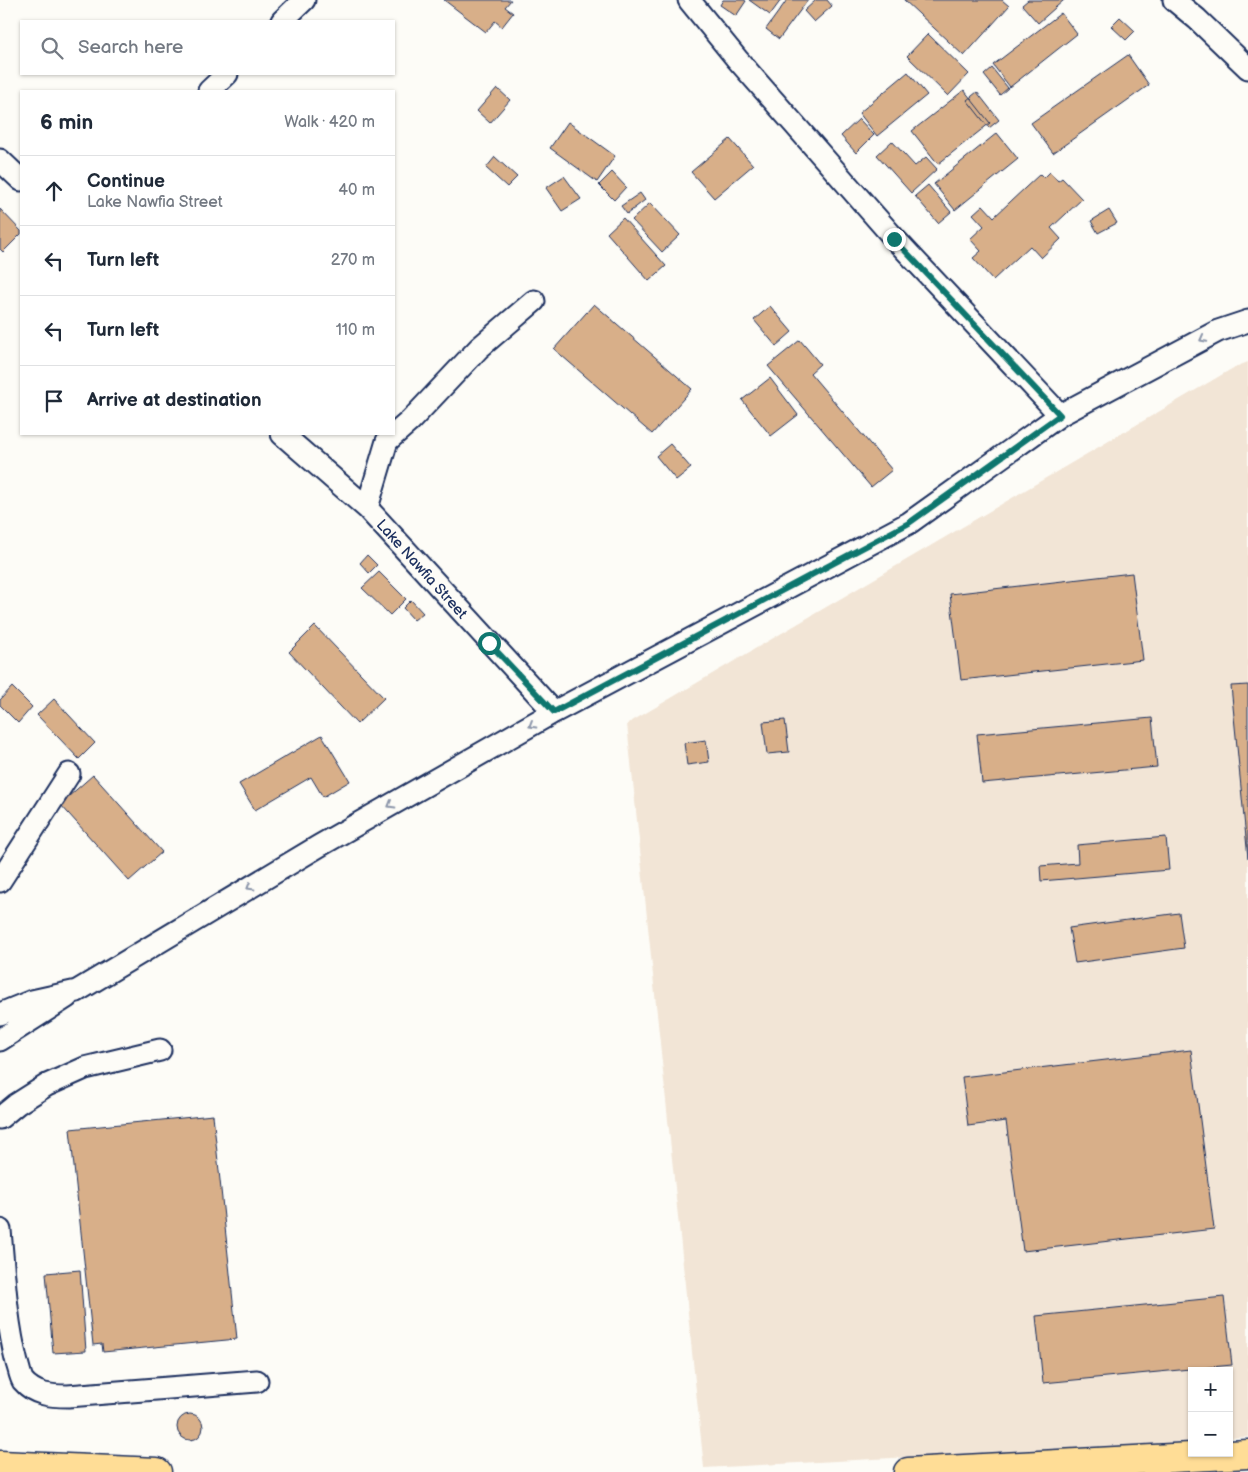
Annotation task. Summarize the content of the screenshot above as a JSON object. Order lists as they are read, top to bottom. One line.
{"streets":{"street":["Lake Nawfia Street"]},"page":{"search":"Search here","heading":["6 min","Walk · 420 m"],"list":[["Continue","Lake Nawfia Street","40 m"],["Turn left","270 m"],["Turn left","110 m"],"Arrive at destination"],"map_buttons":["+","−"]}}
